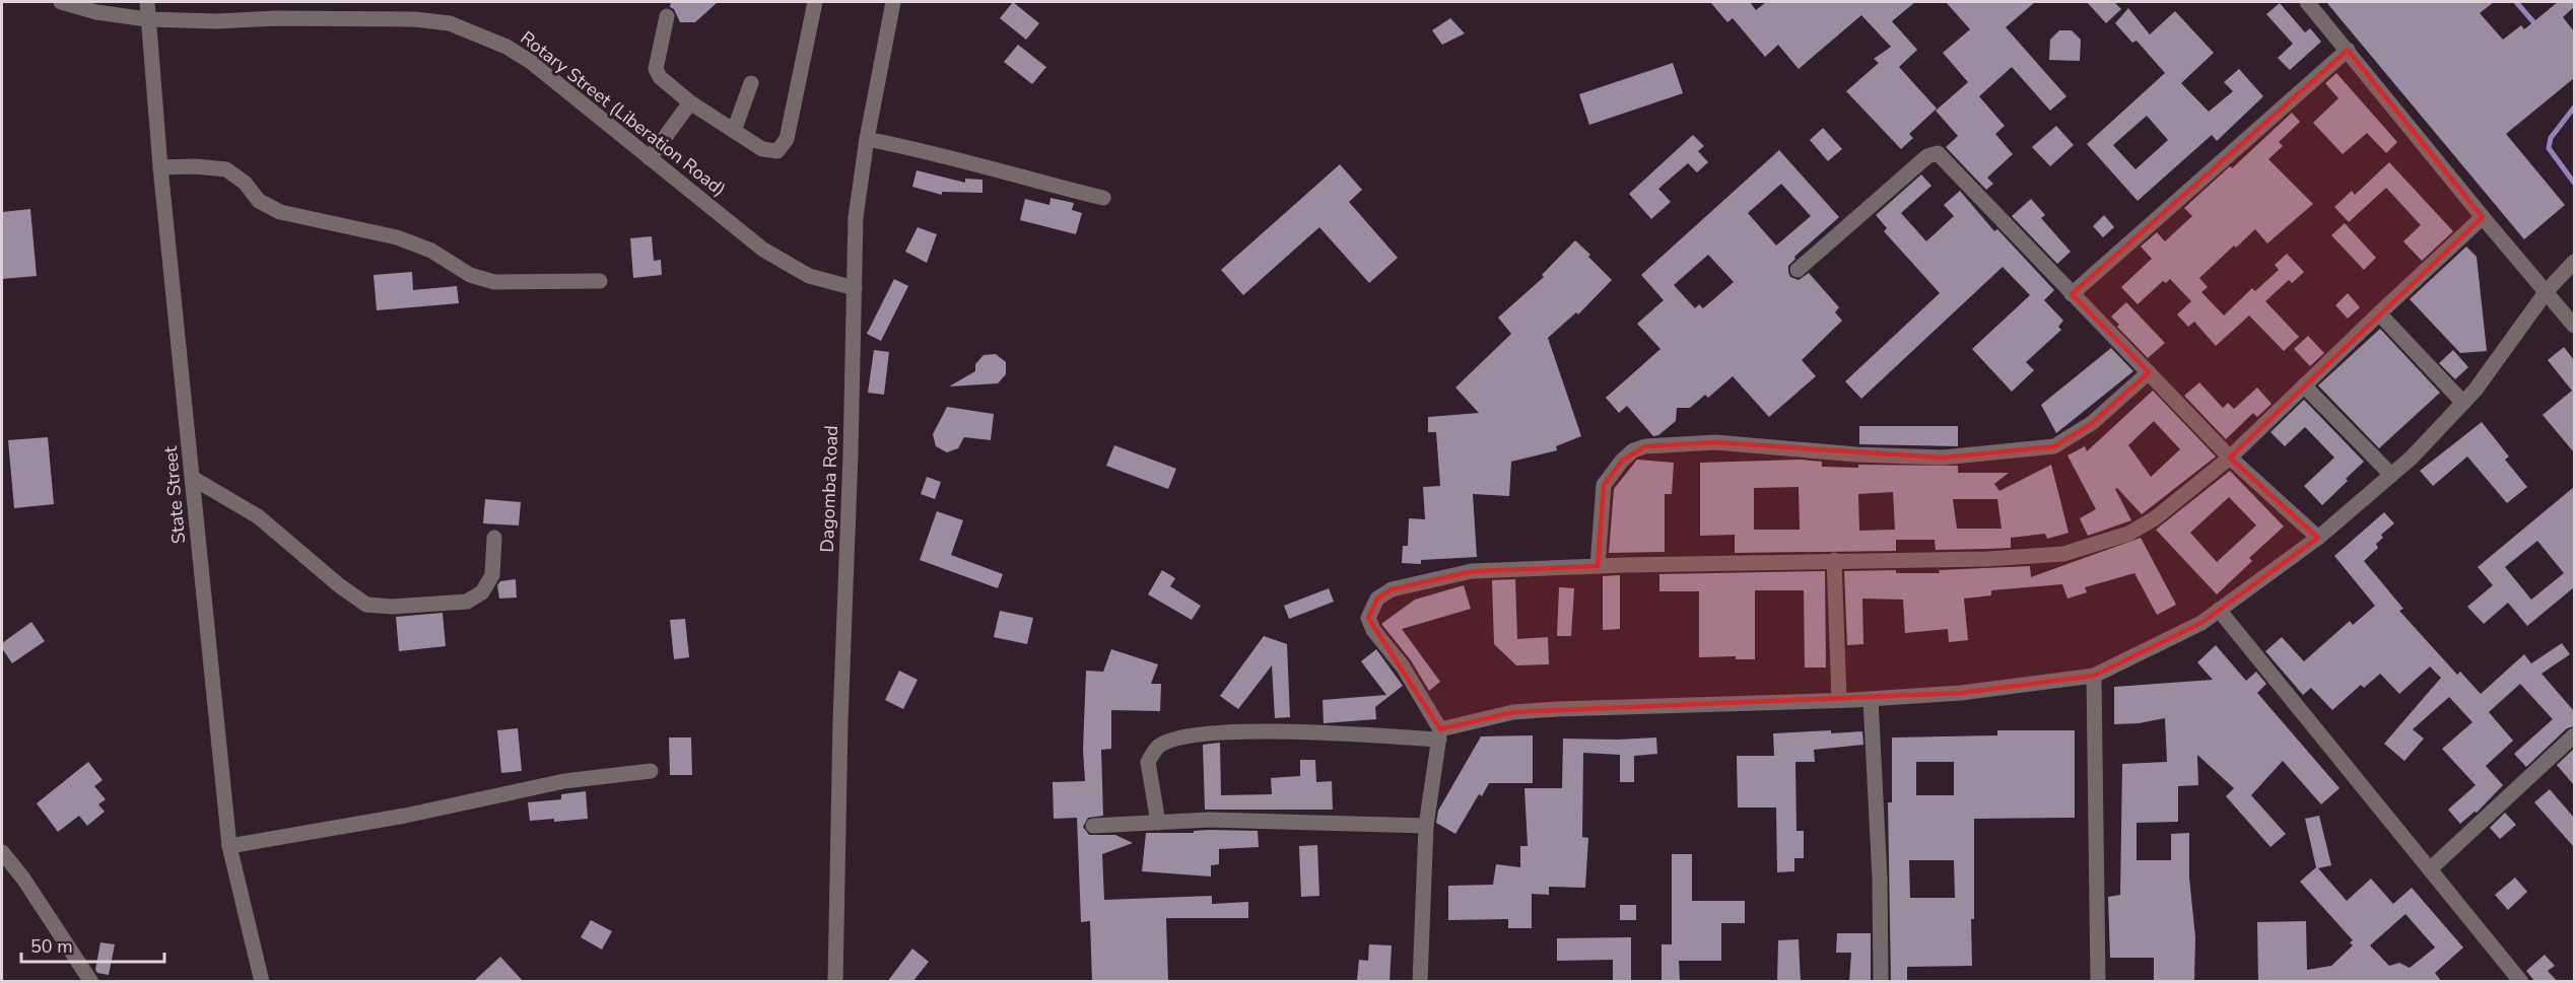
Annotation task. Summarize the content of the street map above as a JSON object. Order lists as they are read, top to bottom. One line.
{"streets":{"street":["Rotary Street (Liberation Road)","Dagomba Road","State Street"]},"crossings":[["Rotary Street (Liberation Road)","Dagomba Road"],["Rotary Street (Liberation Road)","State Street"]],"scale_bar":"50 m"}
